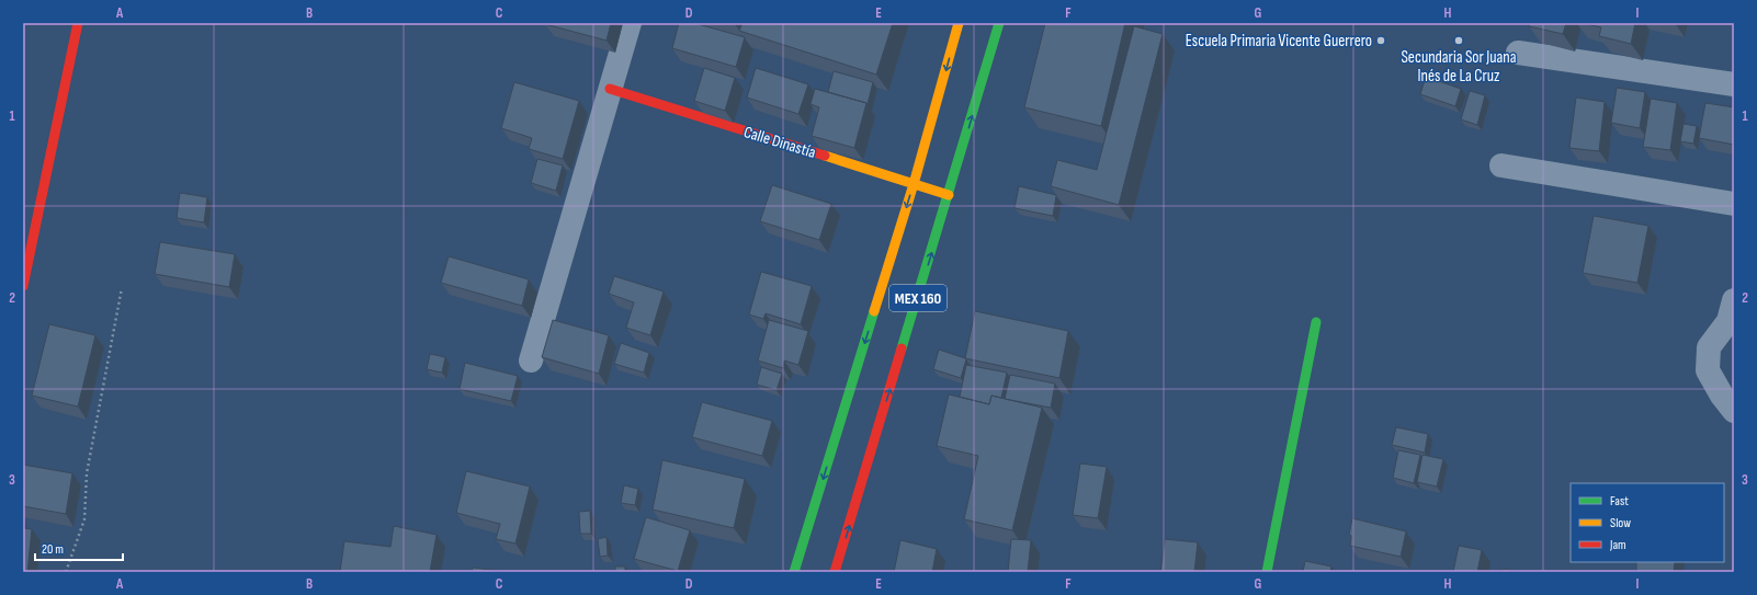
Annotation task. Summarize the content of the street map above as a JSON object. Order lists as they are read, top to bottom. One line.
{"streets":{"main road":["Calle Dinastía","MEX 160"]},"crossings":[["Calle Dinastía","MEX 160"]],"places":["Escuela Primaria Vicente Guerrero","Secundaria Sor Juana Inés de La Cruz"],"legend":["Fast","Slow","Jam"],"scale_bar":"20 m","grid":{"columns":["A","B","C","D","E","F","G","H","I"],"rows":["1","2","3"]}}
